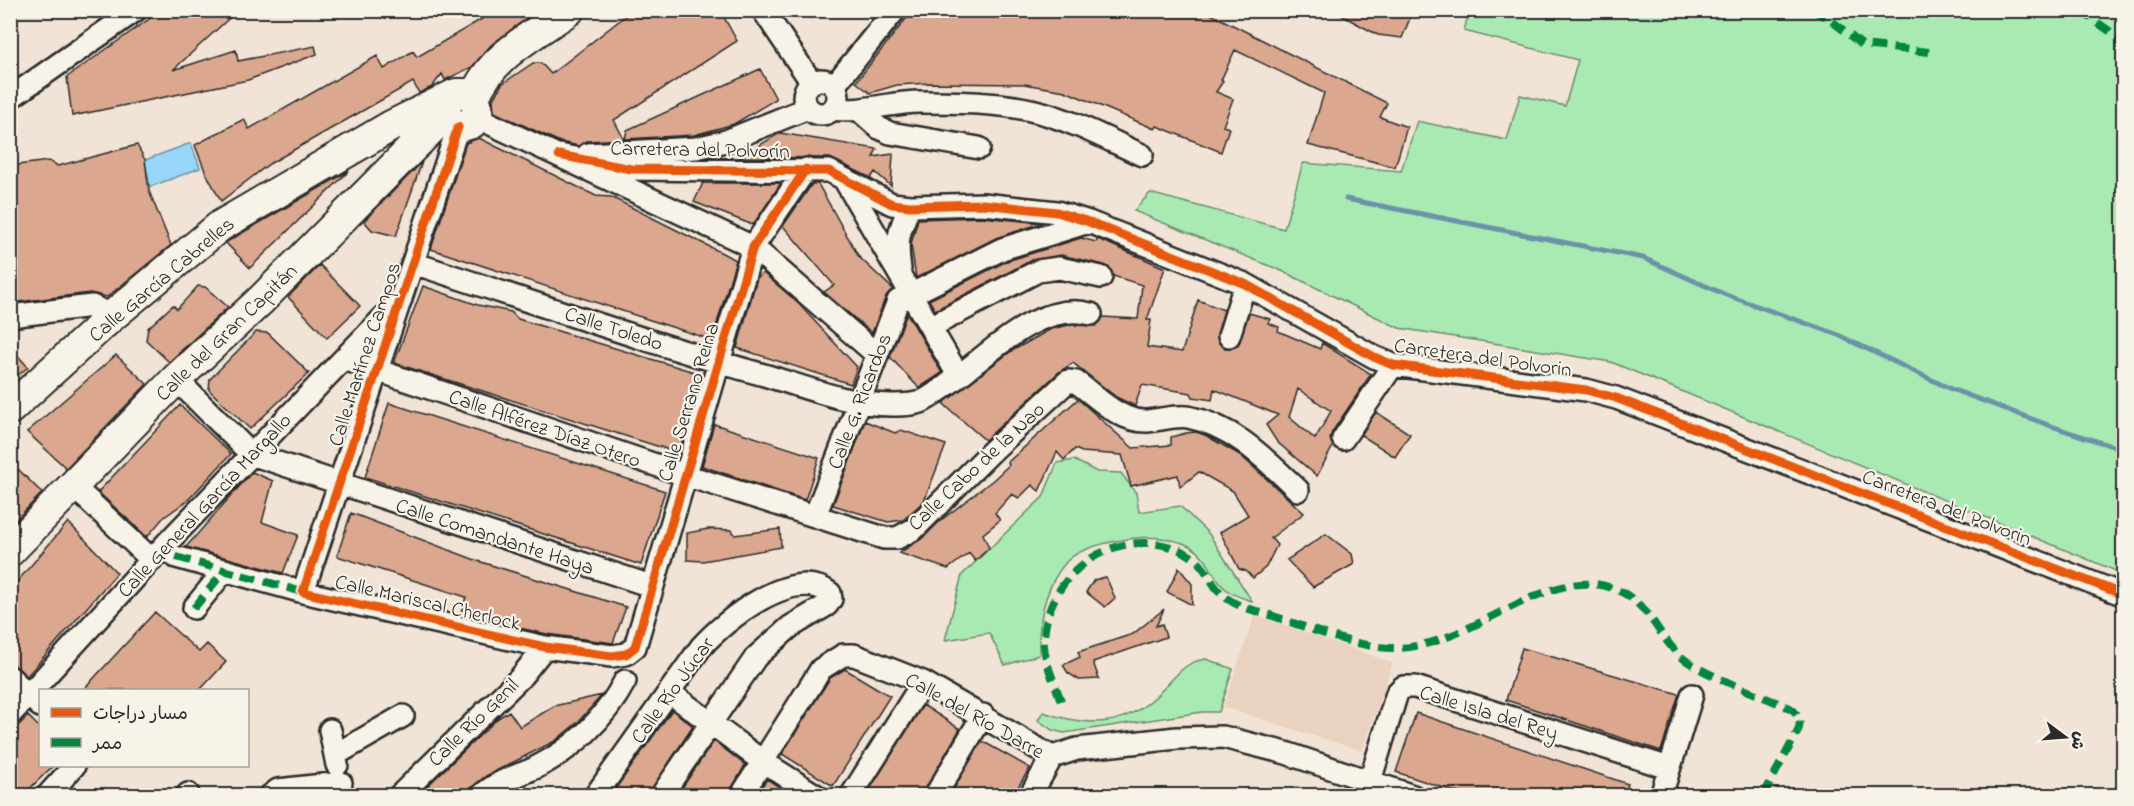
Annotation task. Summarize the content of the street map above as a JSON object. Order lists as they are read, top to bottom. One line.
{"streets":{"main road":["Calle García Cabrelles","Calle del Gran Capitán"],"street":["Carretera del Polvorín","Calle Toledo","Calle Martínez Campos","Carretera del Polvorin","Calle G. Ricardos","Calle Serrano Reina","Calle Alférez Díaz Otero","Calle Cabo de la Nao","Calle General García Margallo","Calle Comandante Haya","Calle Mariscal Cherlock","Calle Río Júcar","Calle Isla del Rey","Calle del Río Darre","Calle Río Genil"]},"crossings":[["Carretera del Polvorín","Carretera del Polvorin"],["Carretera del Polvorín","Calle Serrano Reina"],["Calle García Cabrelles","Calle del Gran Capitán"],["Calle García Cabrelles","Calle Martínez Campos"],["Calle Toledo","Calle Martínez Campos"],["Calle Toledo","Calle G. Ricardos"],["Calle Toledo","Calle Serrano Reina"],["Calle del Gran Capitán","Calle Martínez Campos"],["Calle Martínez Campos","Calle Alférez Díaz Otero"],["Calle Martínez Campos","Calle General García Margallo"],["Calle Martínez Campos","Calle Comandante Haya"],["Calle Martínez Campos","Calle Mariscal Cherlock"],["Carretera del Polvorin","Calle G. Ricardos"],["Carretera del Polvorin","Calle Serrano Reina"],["Calle G. Ricardos","Calle Alférez Díaz Otero"],["Calle G. Ricardos","Calle Cabo de la Nao"],["Calle Serrano Reina","Calle Alférez Díaz Otero"],["Calle Serrano Reina","Calle Comandante Haya"],["Calle Serrano Reina","Calle Mariscal Cherlock"],["Calle Alférez Díaz Otero","Calle Cabo de la Nao"],["Calle Alférez Díaz Otero","Calle General García Margallo"],["Calle General García Margallo","Calle Comandante Haya"],["Calle Mariscal Cherlock","Calle Río Genil"],["Calle Isla del Rey","Calle del Río Darre"]],"legend":["مسار دراجات","ممر"],"north":"right"}
